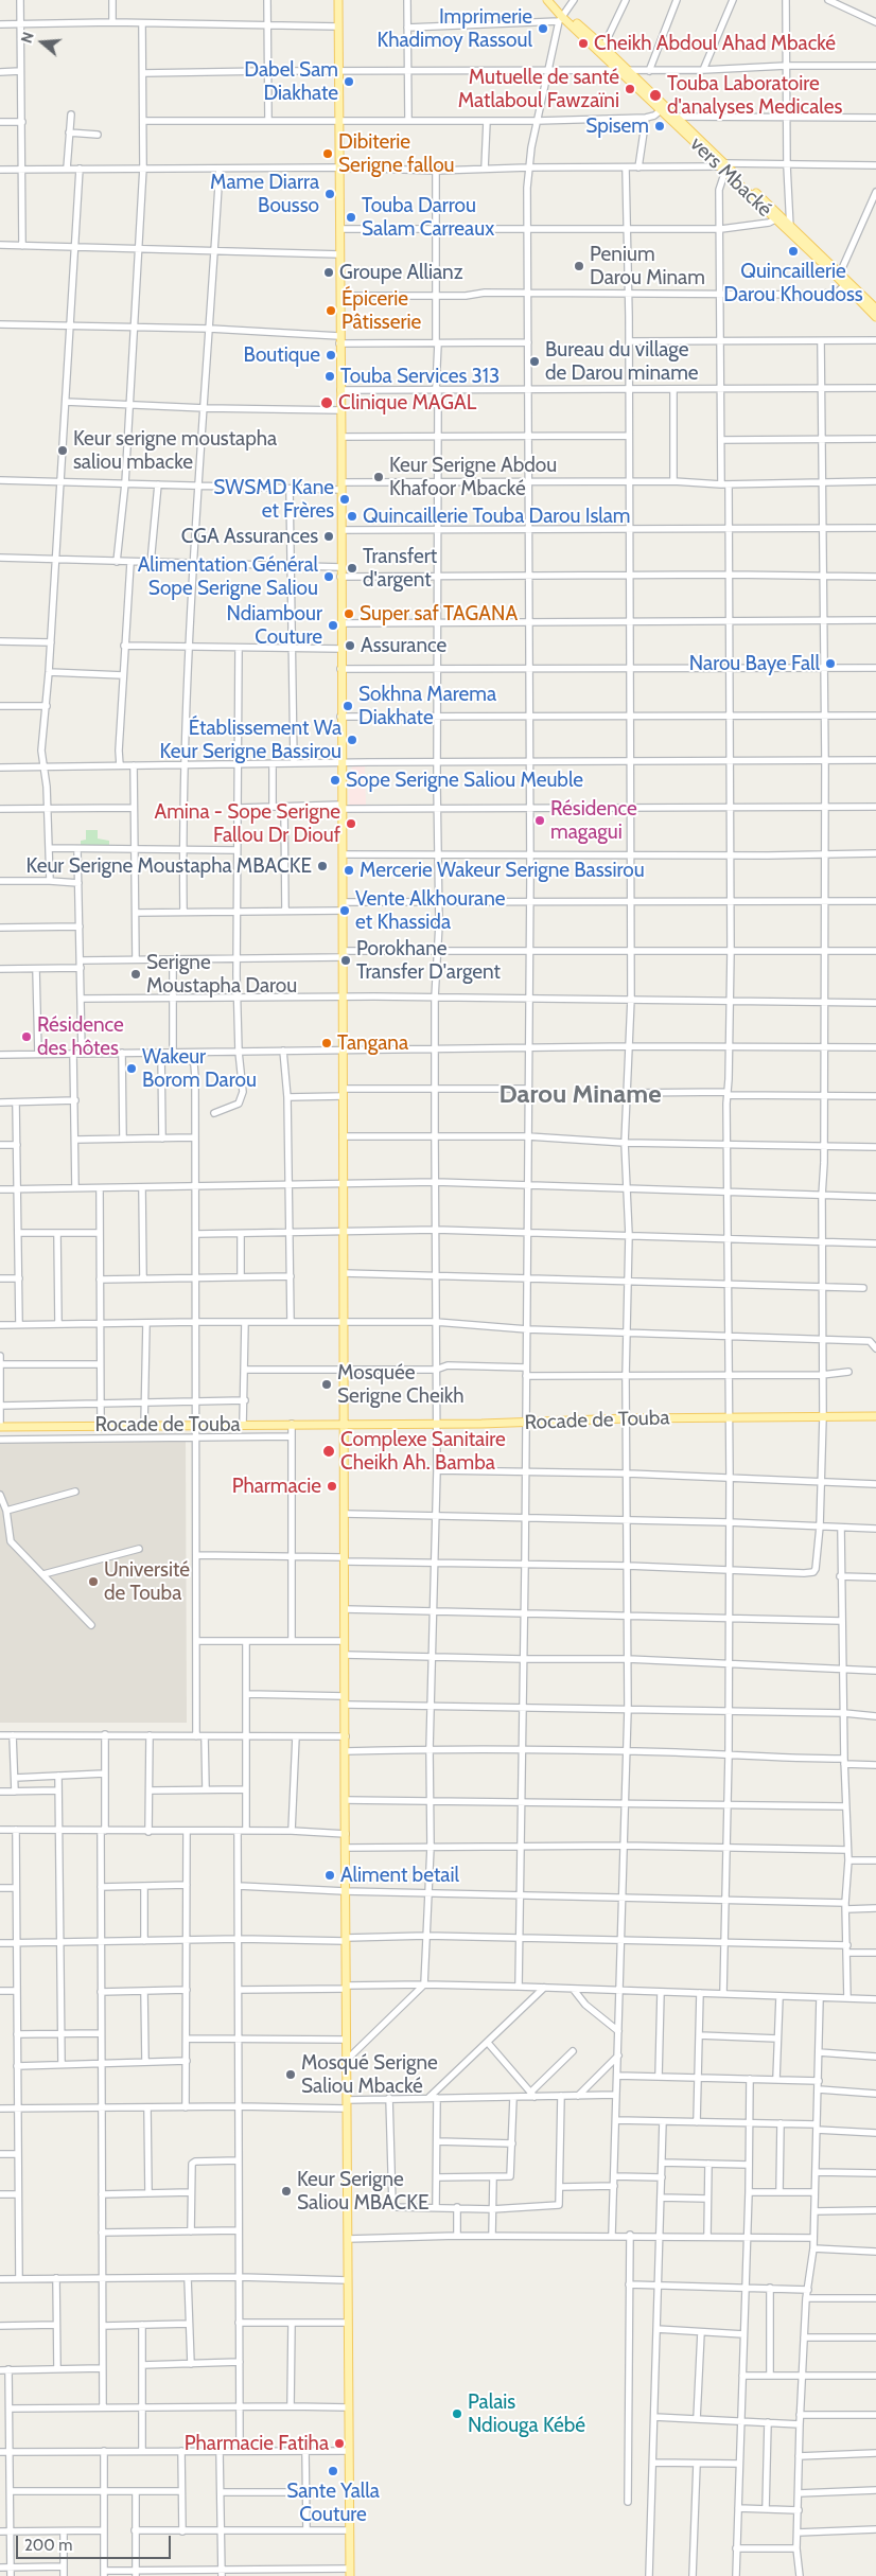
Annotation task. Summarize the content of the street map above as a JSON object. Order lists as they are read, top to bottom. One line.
{"streets":{"main road":["vers Mbacké","Rocade de Touba"]},"districts":["Darou Miname"],"places":["Imprimerie Khadimoy Rassoul","Cheikh Abdoul Ahad Mbacké","Dabel Sam Diakhate","Mutuelle de santé Matlaboul Fawzaïni","Touba Laboratoire d'analyses Medicales","Spisem","Dibiterie Serigne fallou","Mame Diarra Bousso","Touba Darrou Salam Carreaux","Quincaillerie Darou Khoudoss","Penium Darou Minam","Groupe Allianz","Épicerie Pâtisserie","Boutique","Bureau du village de Darou miname","Touba Services 313","Clinique MAGAL","Keur serigne moustapha saliou mbacke","Keur Serigne Abdou Khafoor Mbacké","SWSMD Kane et Frères","Quincaillerie Touba Darou Islam","CGA Assurances","Transfert d'argent","Alimentation Général Sope Serigne Saliou","Super saf TAGANA","Ndiambour Couture","Assurance","Narou Baye Fall","Sokhna Marema Diakhate","Établissement Wa Keur Serigne Bassirou","Sope Serigne Saliou Meuble","Résidence magagui","Amina - Sope Serigne Fallou Dr Diouf","Keur Serigne Moustapha MBACKE","Mercerie Wakeur Serigne Bassirou","Vente Alkhourane et Khassida","Porokhane Transfer D'argent","Serigne Moustapha Darou","Résidence des hôtes","Tangana","Wakeur Borom Darou","Mosquée Serigne Cheikh","Complexe Sanitaire Cheikh Ah. Bamba","Pharmacie","Université de Touba","Aliment betail","Mosqué Serigne Saliou Mbacké","Keur Serigne Saliou MBACKE","Palais Ndiouga Kébé","Pharmacie Fatiha","Sante Yalla Couture"],"scale_bar":"200 m","north":"left"}
